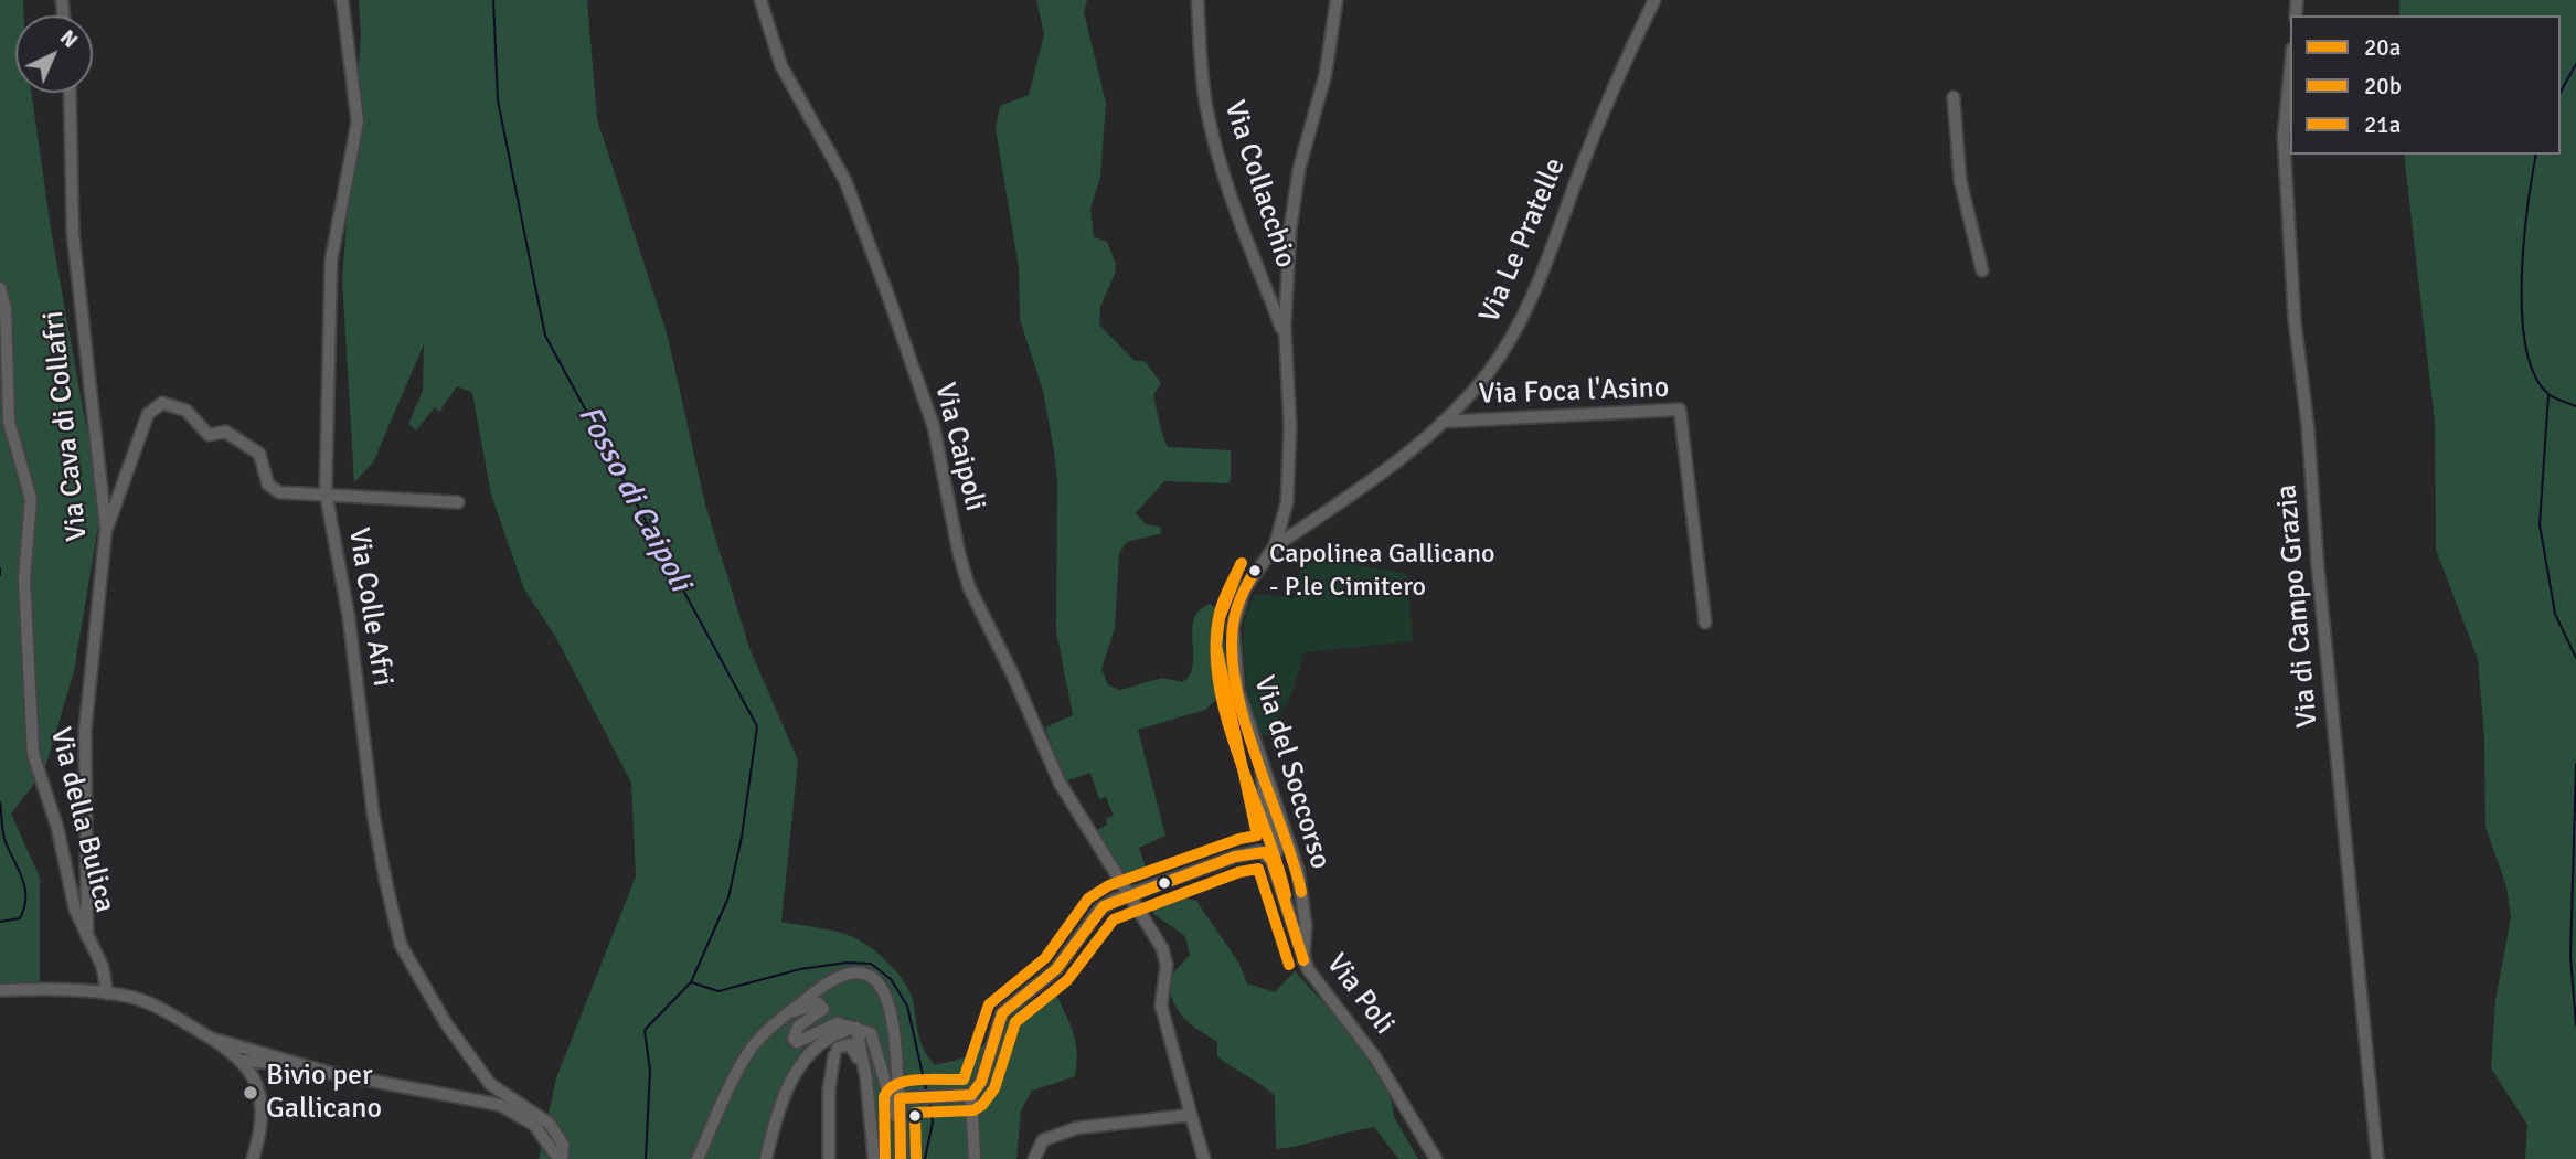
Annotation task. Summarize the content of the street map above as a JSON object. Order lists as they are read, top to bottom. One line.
{"streets":{"street":["Via Collacchio","Via Le Pratelle","Via Foca l'Asino","Via Cava di Collafri","Via Caipoli","Via di Campo Grazia","Via Colle Afri","Via del Soccorso","Via della Bulica","Via Poli"]},"crossings":[["Via Collacchio","Via del Soccorso"],["Via Le Pratelle","Via Foca l'Asino"],["Via Le Pratelle","Via del Soccorso"],["Via Cava di Collafri","Via della Bulica"],["Via del Soccorso","Via Poli"]],"water":["Fosso di Caipoli"],"places":["Capolinea Gallicano - P.le Cimitero","Bivio per Gallicano"],"lines":["transit line 20b","transit line 21a","transit line 20a"],"legend":["20a","20b","21a"],"north":"top right"}
